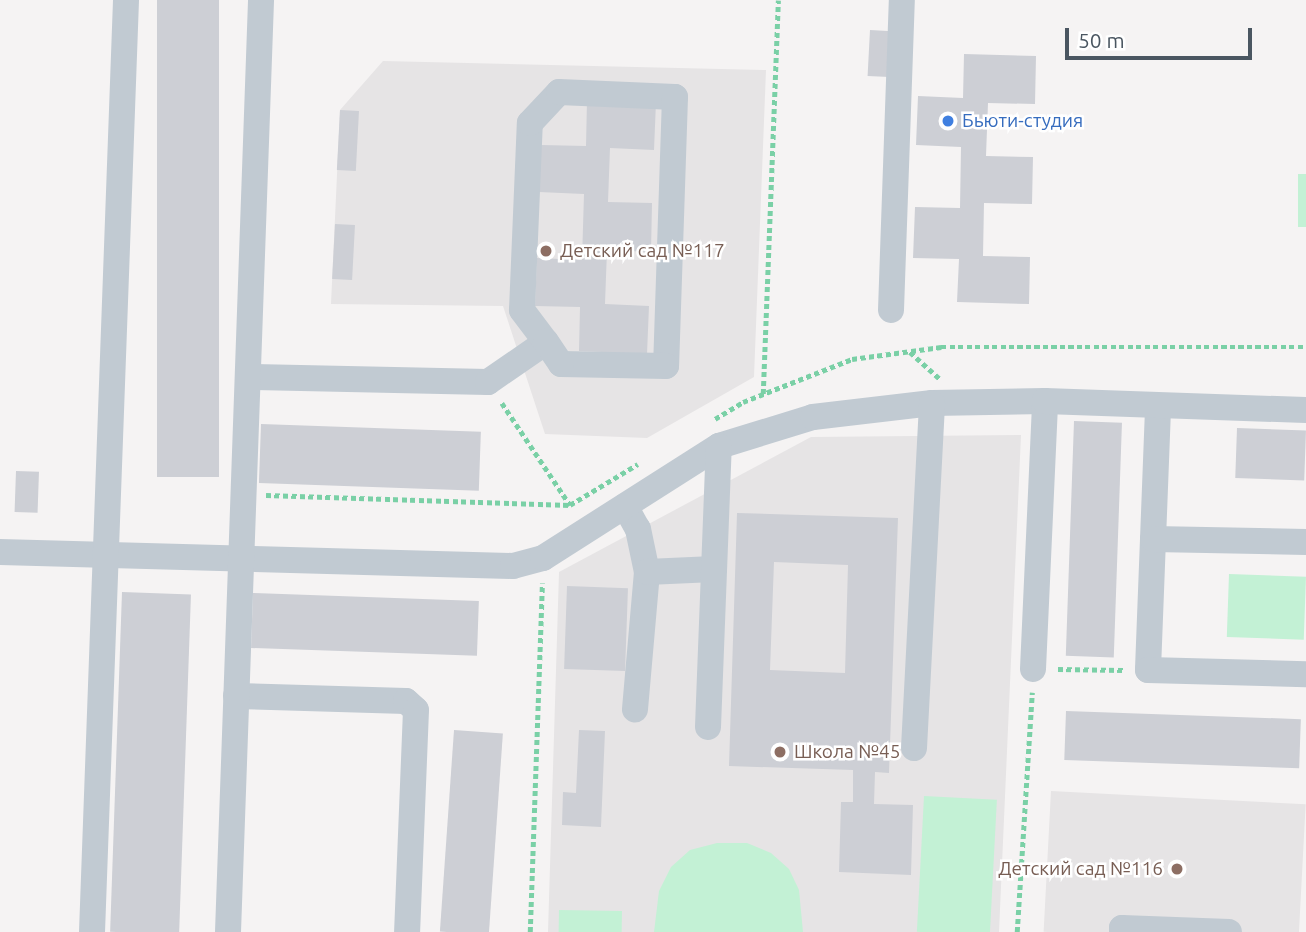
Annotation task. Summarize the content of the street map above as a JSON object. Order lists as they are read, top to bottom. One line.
{"places":["Бьюти-студия","Детский сад №117","Школа №45","Детский сад №116"],"scale_bar":"50 m"}
